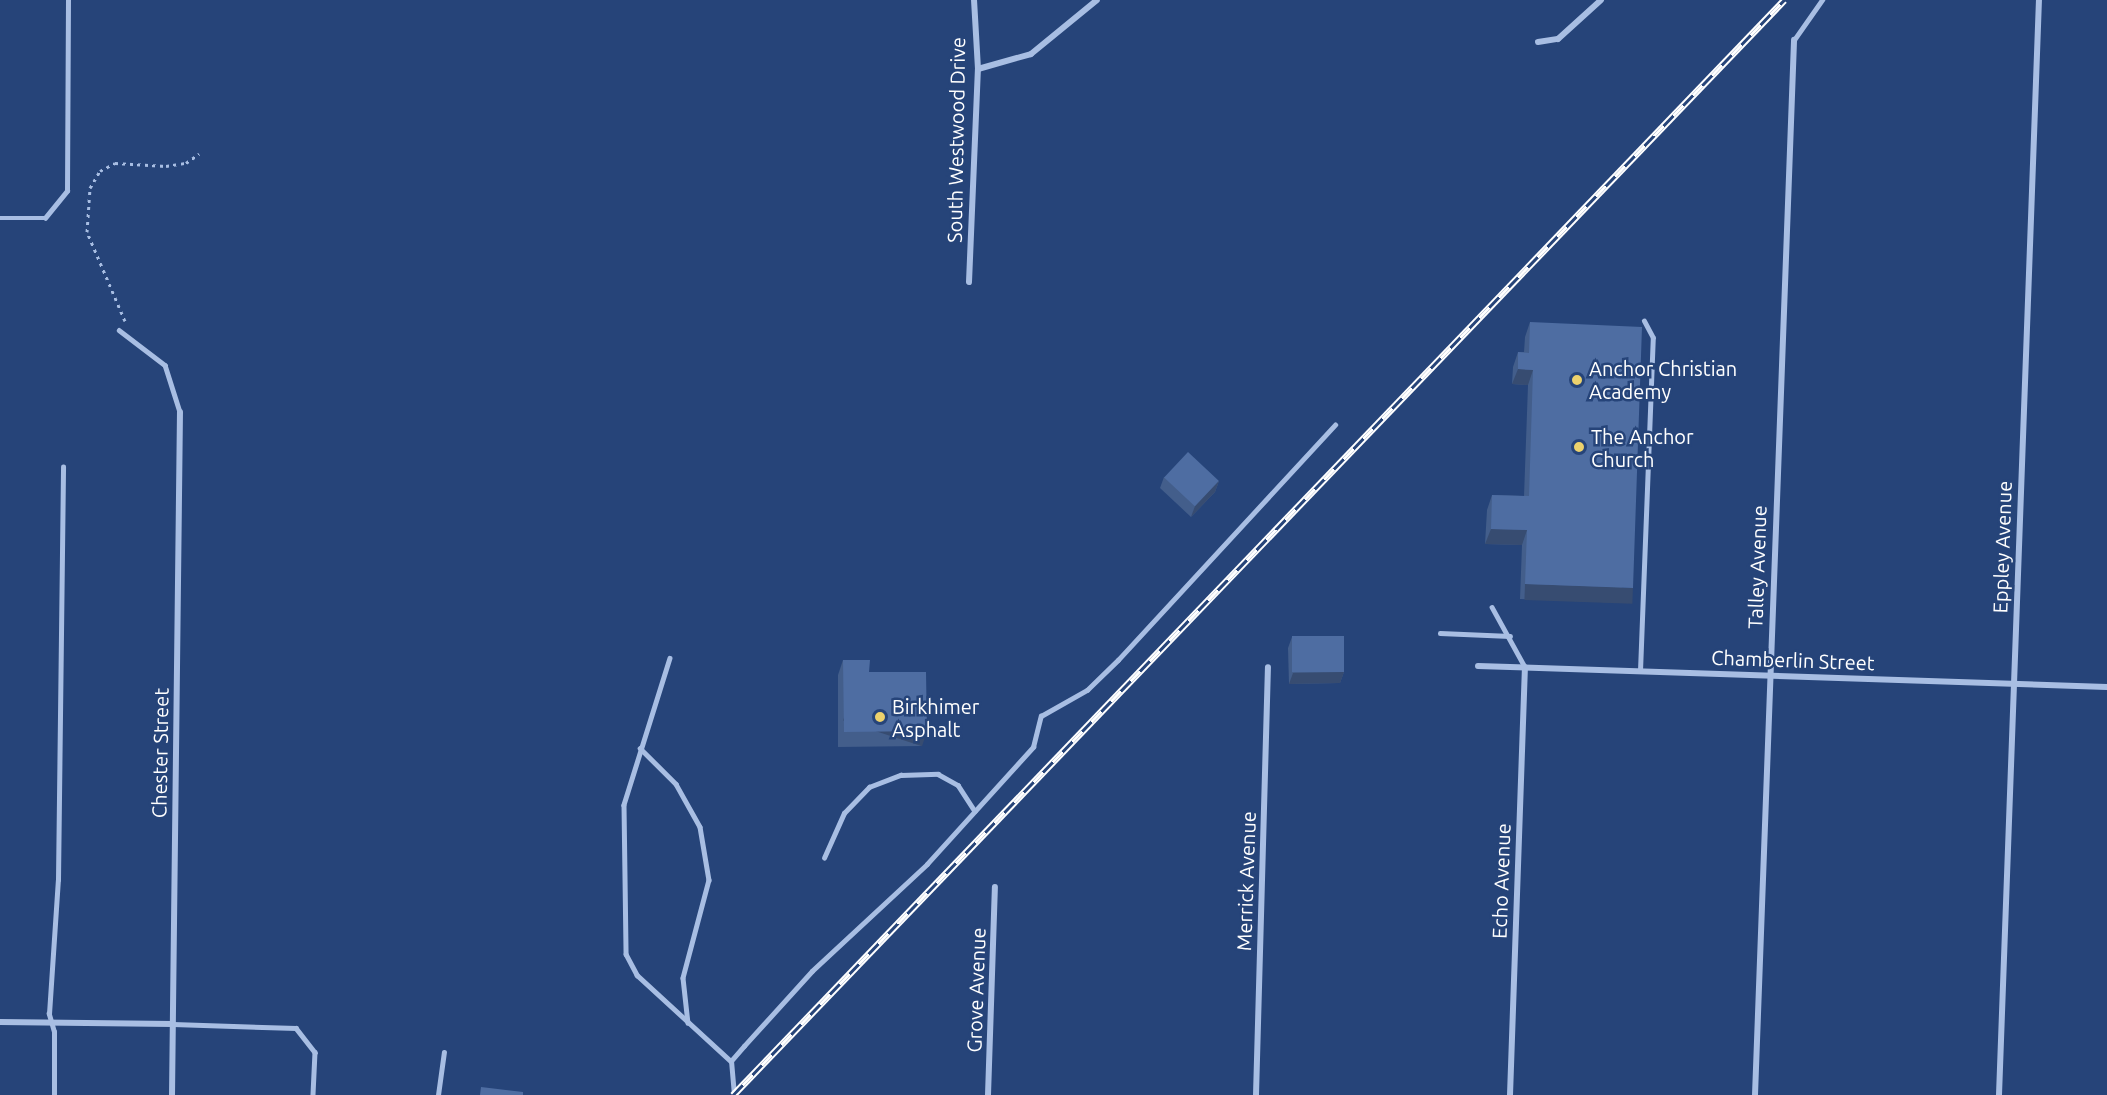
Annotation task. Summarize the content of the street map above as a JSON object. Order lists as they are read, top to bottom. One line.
{"streets":{"street":["South Westwood Drive","Eppley Avenue","Talley Avenue","Chamberlin Street","Chester Street","Merrick Avenue","Echo Avenue","Grove Avenue"]},"crossings":[["Eppley Avenue","Chamberlin Street"],["Talley Avenue","Chamberlin Street"],["Chamberlin Street","Echo Avenue"]],"places":["Anchor Christian Academy","The Anchor Church","Birkhimer Asphalt"]}
